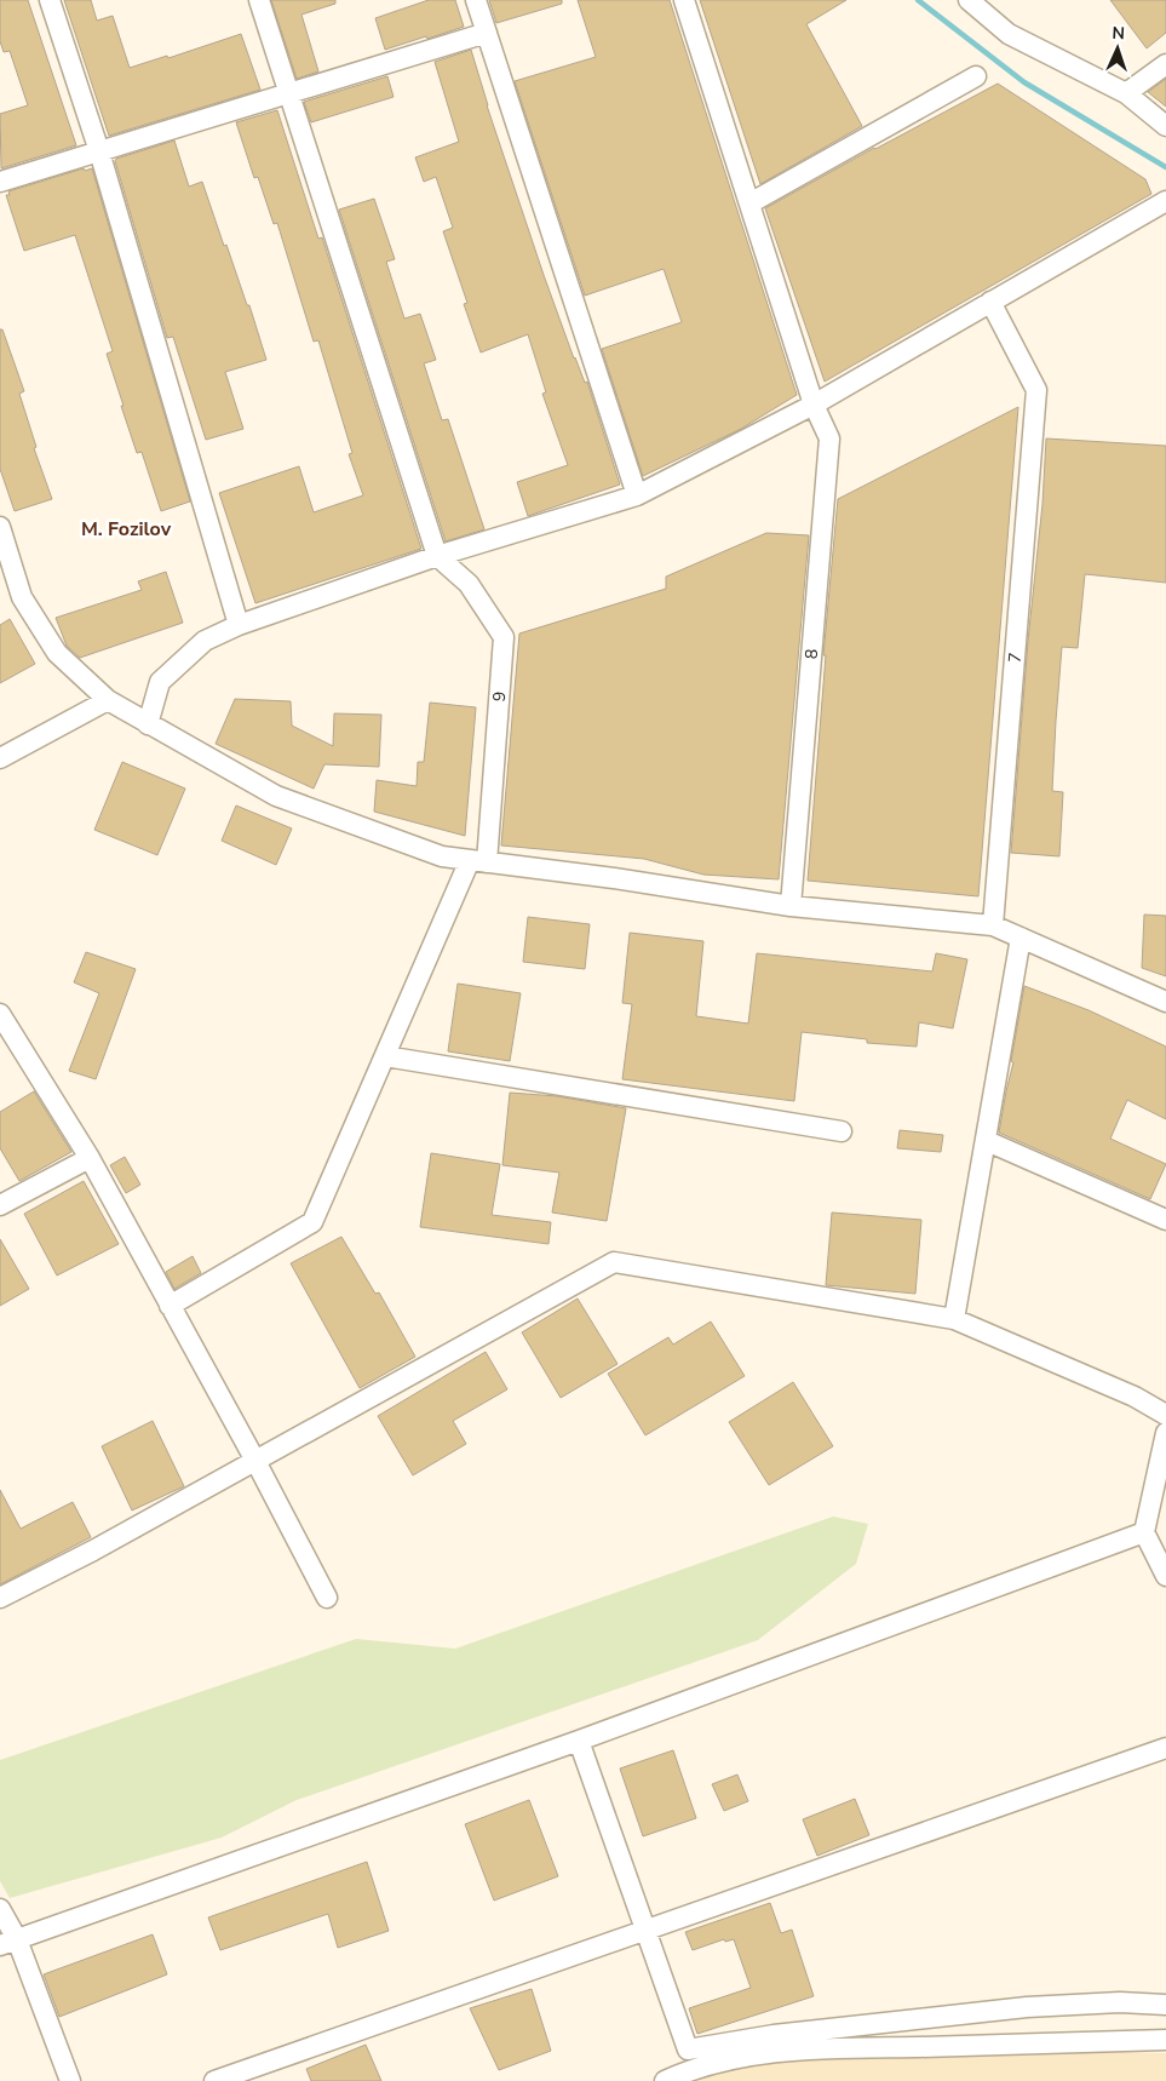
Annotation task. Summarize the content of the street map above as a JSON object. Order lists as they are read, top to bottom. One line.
{"streets":{"street":["8","7","9"]},"districts":["M. Fozilov"],"north":"top"}
